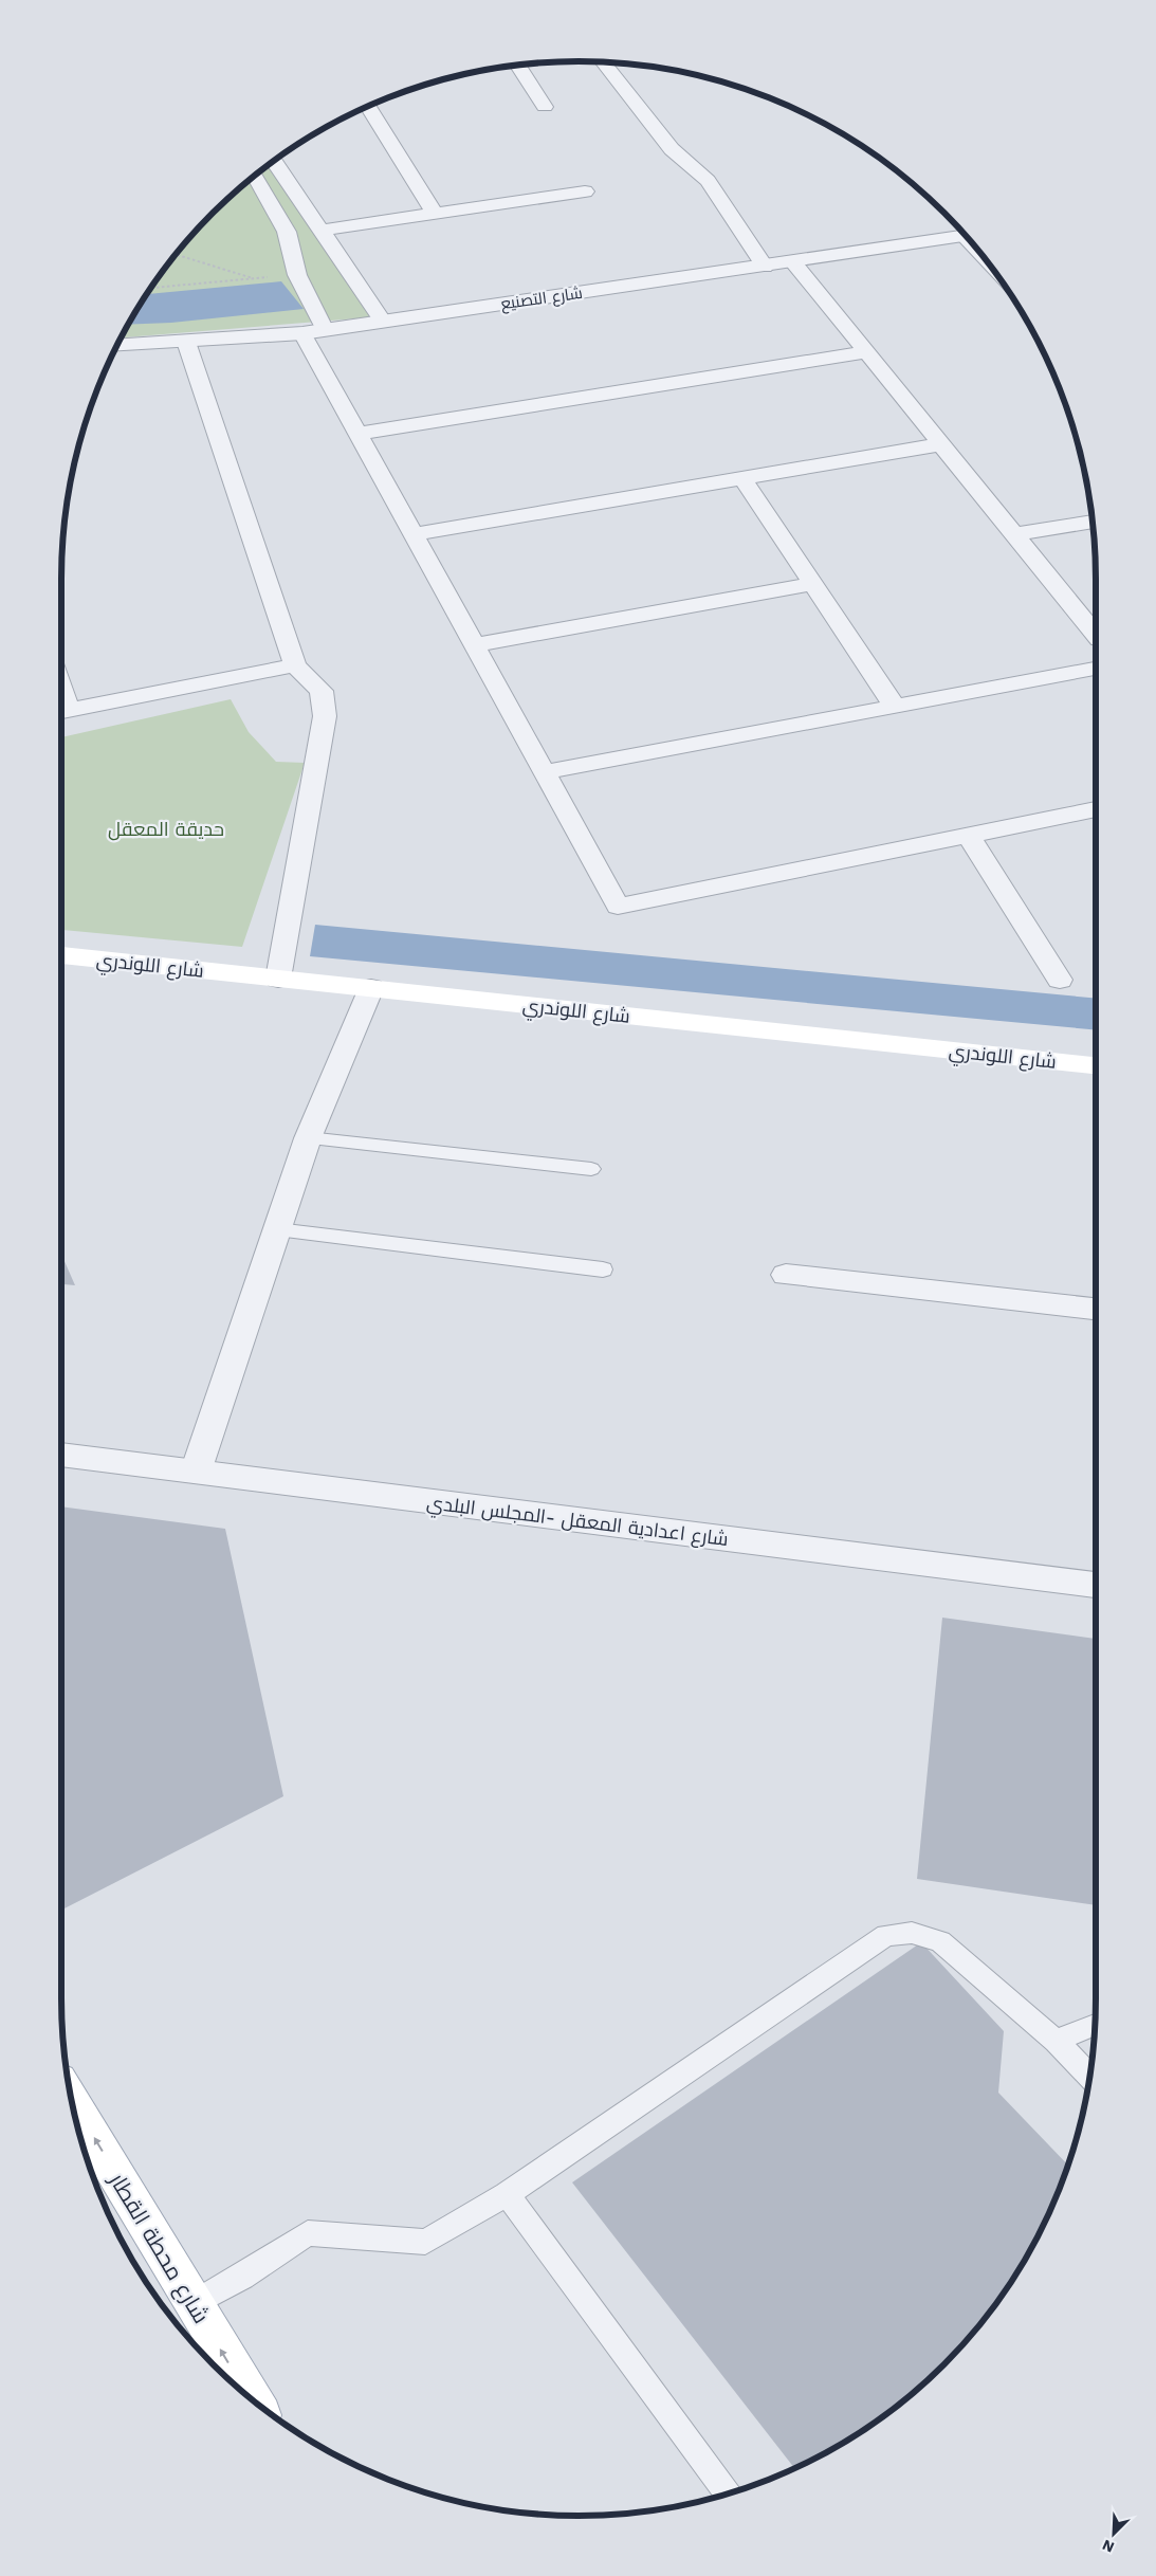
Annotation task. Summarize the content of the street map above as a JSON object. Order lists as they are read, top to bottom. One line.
{"streets":{"main road":["شارع اللوندري","شارع محطة القطار"],"street":["شارع التصنيع","شارع اعدادية المعقل -المجلس البلدي"]},"one_way":["شارع محطة القطار"],"parks":["حديقة المعقل"],"north":"bottom left"}
